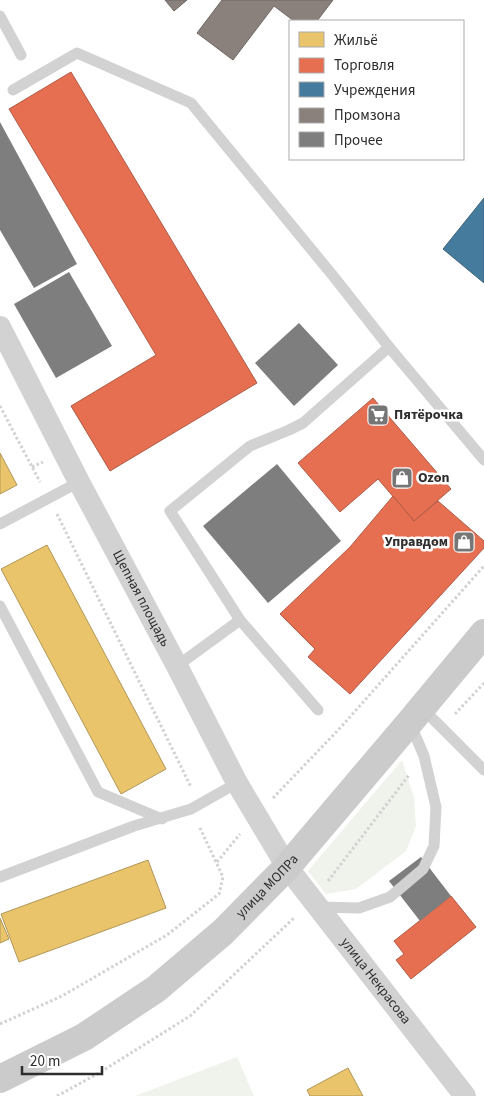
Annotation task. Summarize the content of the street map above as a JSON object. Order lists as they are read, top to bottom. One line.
{"streets":{"street":["Щепная площадь","улица МОПРа","улица Некрасова"]},"crossings":[["Щепная площадь","улица МОПРа"],["Щепная площадь","улица Некрасова"],["улица МОПРа","улица Некрасова"]],"places":{"supermarket":["Пятёрочка"],"shop":["Ozon","Управдом"]},"legend":["Жильё","Торговля","Учреждения","Промзона","Прочее"],"scale_bar":"20 m"}
